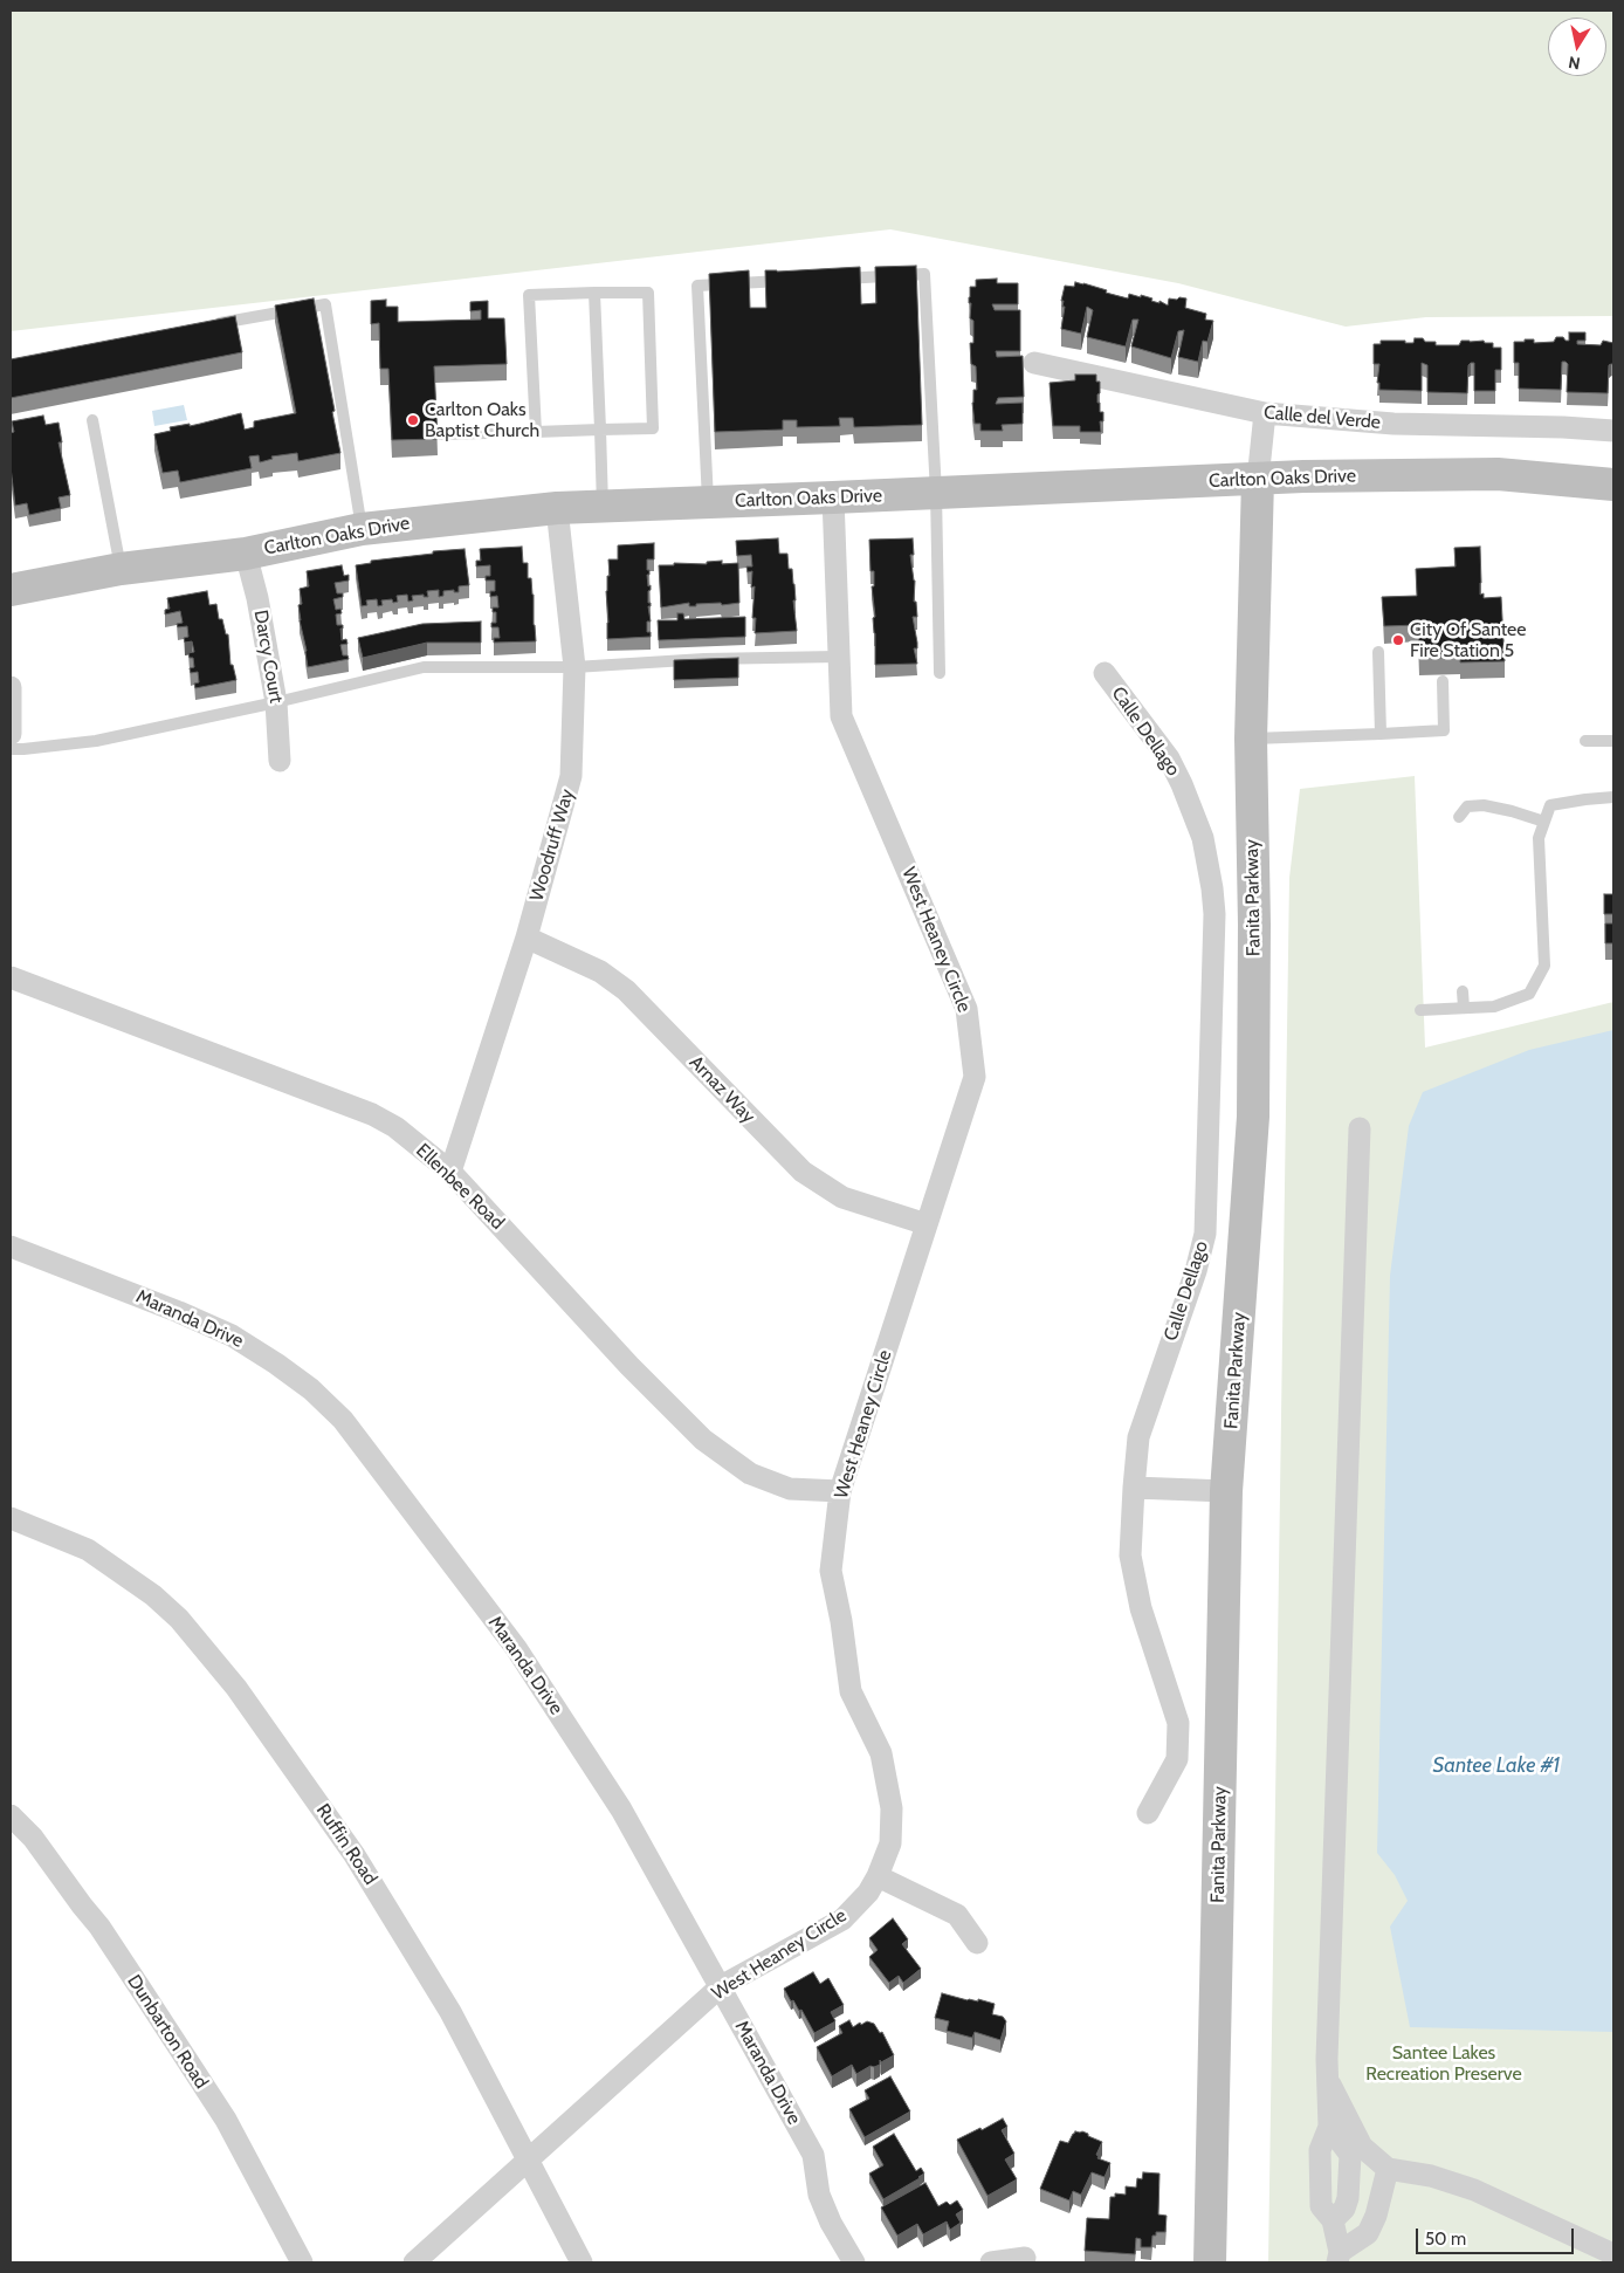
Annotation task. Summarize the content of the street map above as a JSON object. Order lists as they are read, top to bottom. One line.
{"streets":{"street":["Calle del Verde","Carlton Oaks Drive","Darcy Court","Calle Dellago","Woodruff Way","Fanita Parkway","West Heaney Circle","Arnaz Way","Ellenbee Road","Maranda Drive","Ruffin Road","Dunbarton Road"]},"crossings":[["Carlton Oaks Drive","Darcy Court"],["Carlton Oaks Drive","Woodruff Way"],["Carlton Oaks Drive","Fanita Parkway"],["Carlton Oaks Drive","West Heaney Circle"],["Woodruff Way","Arnaz Way"],["Woodruff Way","Ellenbee Road"],["West Heaney Circle","Arnaz Way"],["West Heaney Circle","Ellenbee Road"],["West Heaney Circle","Maranda Drive"],["West Heaney Circle","Ruffin Road"]],"water":["Santee Lake #1"],"parks":["Santee Lakes Recreation Preserve"],"places":["Carlton Oaks Baptist Church","City Of Santee Fire Station 5"],"scale_bar":"50 m","north":"bottom"}
